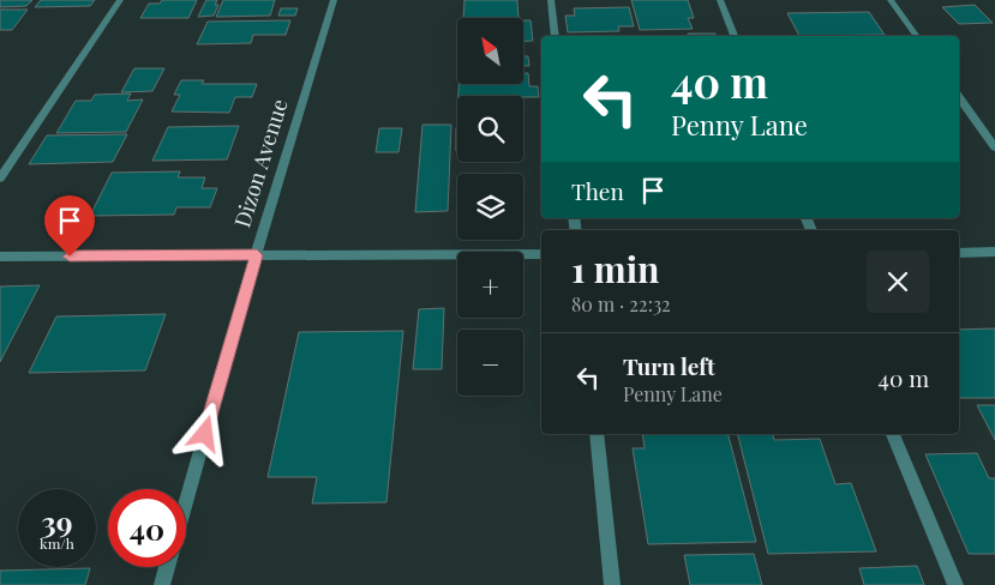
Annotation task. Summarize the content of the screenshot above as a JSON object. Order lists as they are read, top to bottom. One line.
{"streets":{"street":["Dizon Avenue"]},"north":"top left","page":{"map_buttons":["+","−"],"turn":["40 m","Penny Lane"],"then":"Then","heading":["1 min","80 m · 22:32"],"list":[{"name":"Turn left","note":"Penny Lane","value":"40 m"}],"speed":"39 km/h","limit":"40"}}
